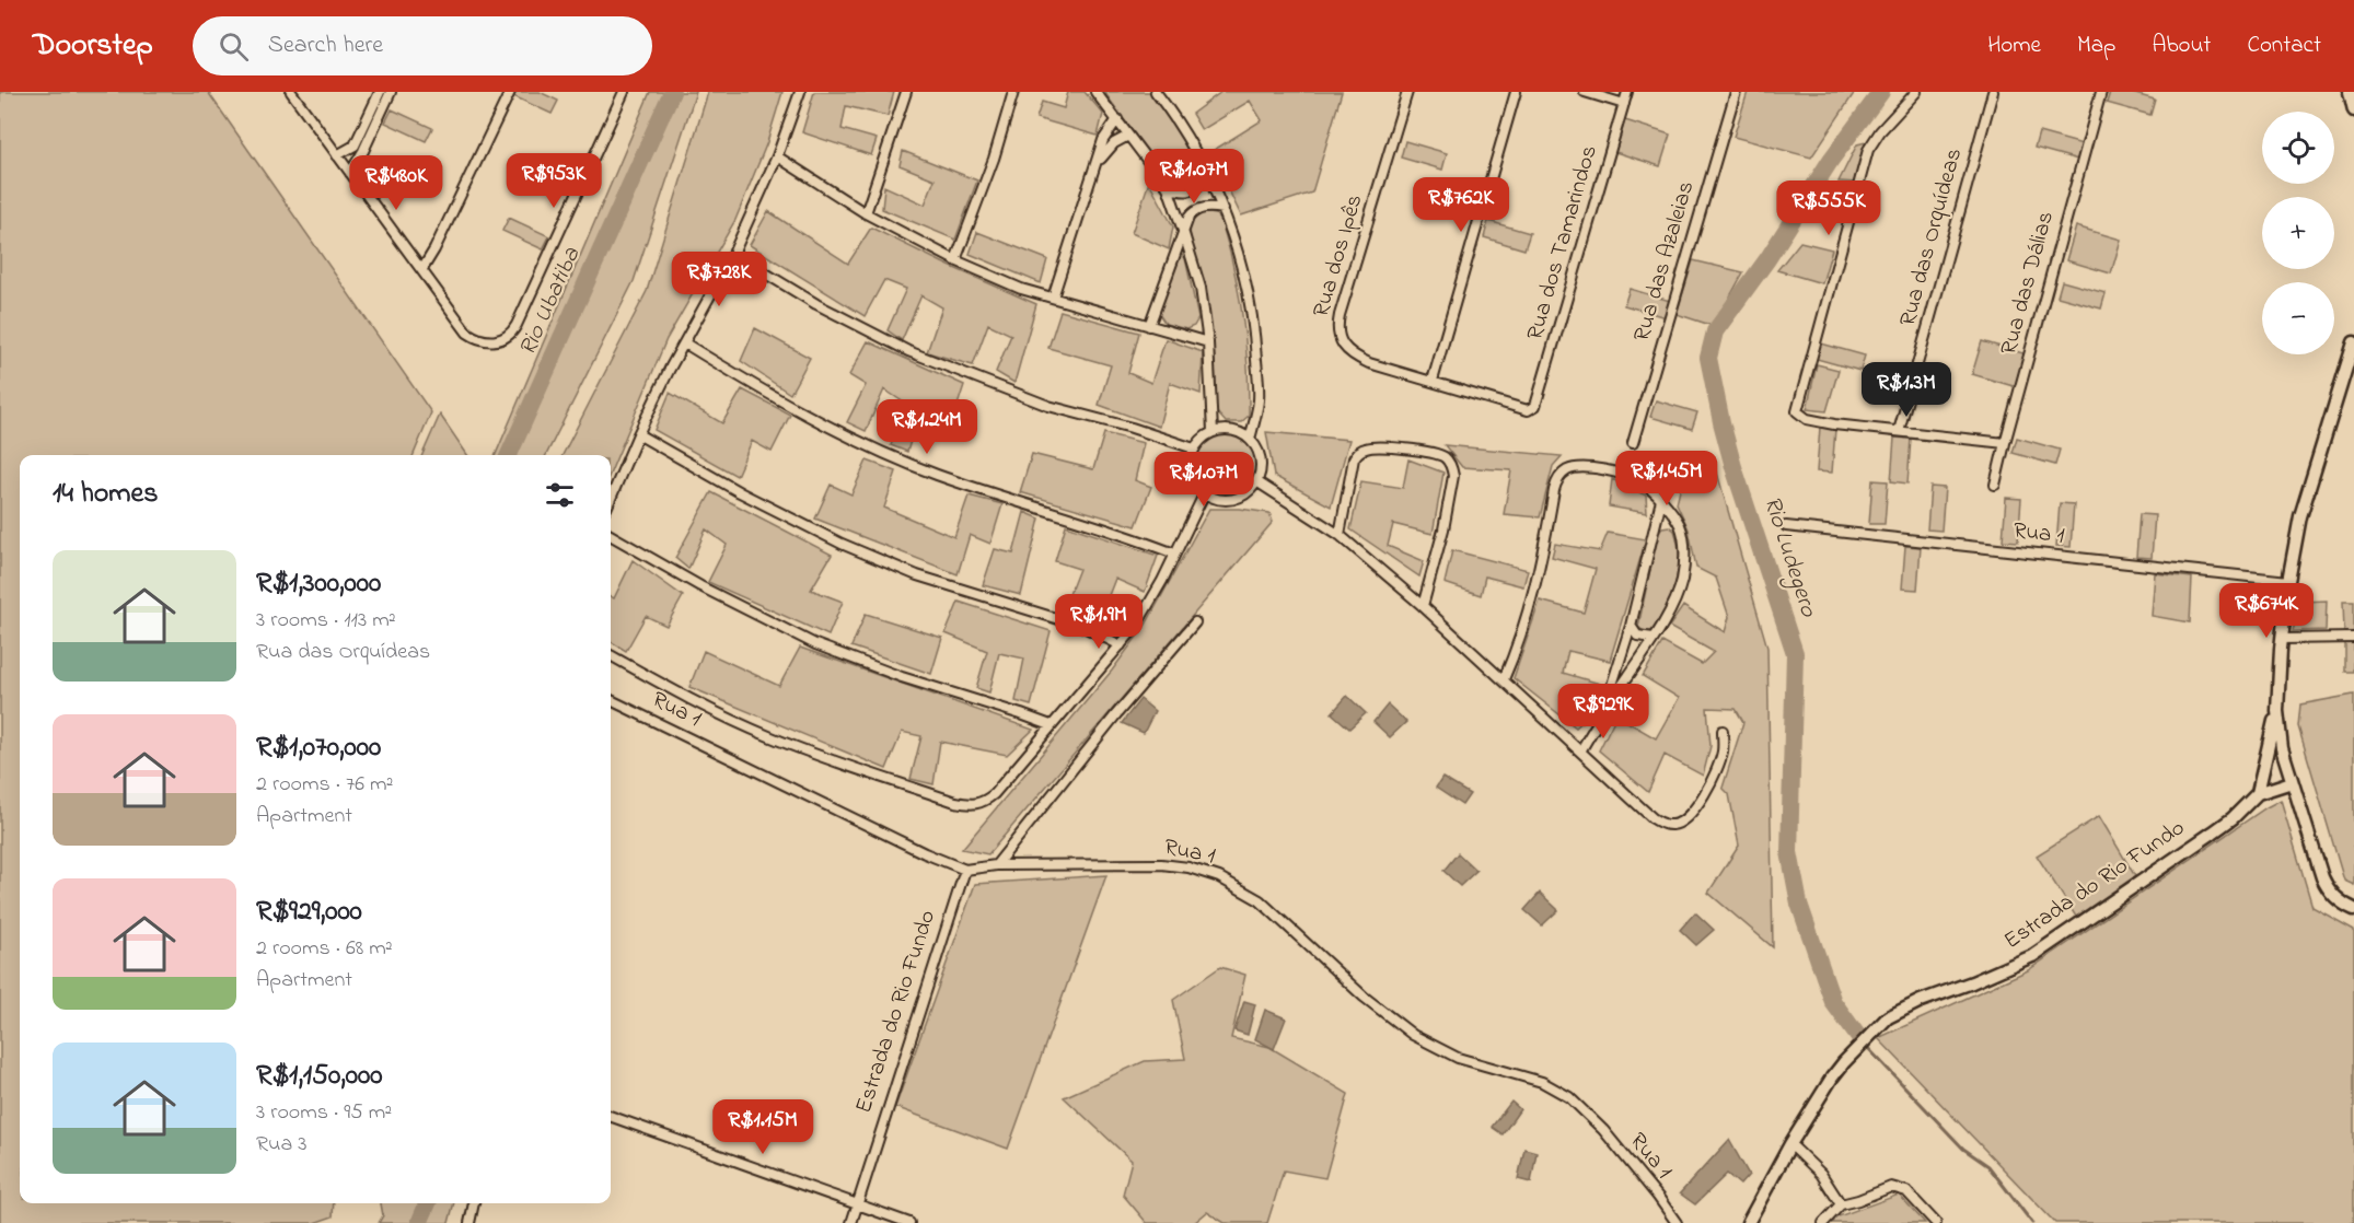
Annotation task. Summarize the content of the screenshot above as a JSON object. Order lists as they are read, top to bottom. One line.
{"streets":{"street":["Rua das Orquídeas","Rua dos Tamarindos","Rua dos Ipês","Rua das Azaleias","Rua das Dálias","Rua 1","Estrada do Rio Fundo"]},"crossings":[["Rua dos Tamarindos","Rua dos Ipês"],["Rua 1","Estrada do Rio Fundo"]],"water":["Rio Ubatiba","Rio Ludegero"],"page":{"header":"Doorstep","search":"Search here","nav":["Home","Map","About","Contact"],"map_buttons":["+","−"],"price":["R$1.07M","R$953K","R$480K","R$762K","R$555K","R$728K","R$1.3M","R$1.24M","R$1.45M","R$1.07M","R$674K","R$1.9M","R$929K","R$1.15M"],"heading":"14 homes","list":[{"name":"R$1,300,000","note":"3 rooms · 113 m² · Rua das Orquídeas"},{"name":"R$1,070,000","note":"2 rooms · 76 m² · Apartment"},{"name":"R$929,000","note":"2 rooms · 68 m² · Apartment"},{"name":"R$1,150,000","note":"3 rooms · 95 m² · Rua 3"}]}}
